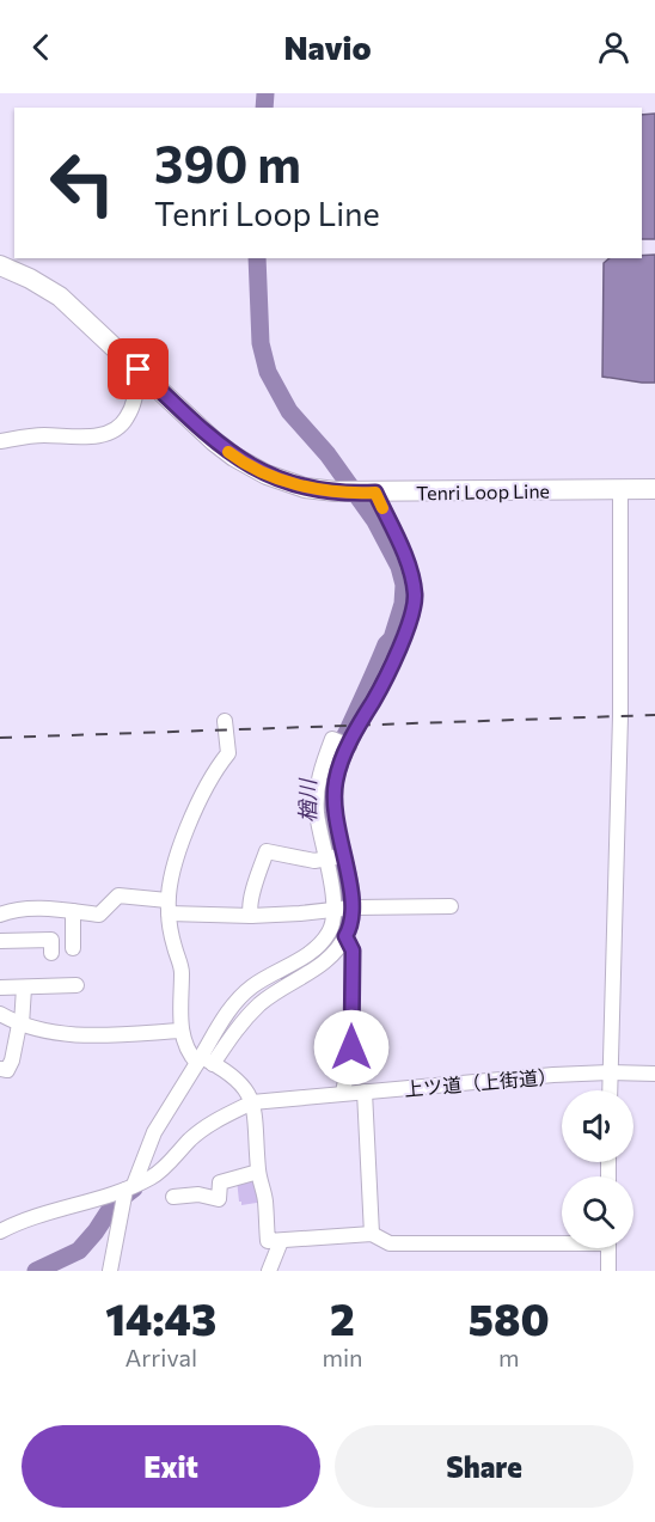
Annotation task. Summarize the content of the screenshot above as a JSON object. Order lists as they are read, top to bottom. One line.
{"streets":{"main road":["Tenri Loop Line"],"street":["上ツ道（上街道）"]},"water":["楢川"],"page":{"header":"Navio","turn":["390 m","Tenri Loop Line"],"eta":["14:43","Arrival","2","min","580","m"],"buttons":["Exit","Share"]}}
